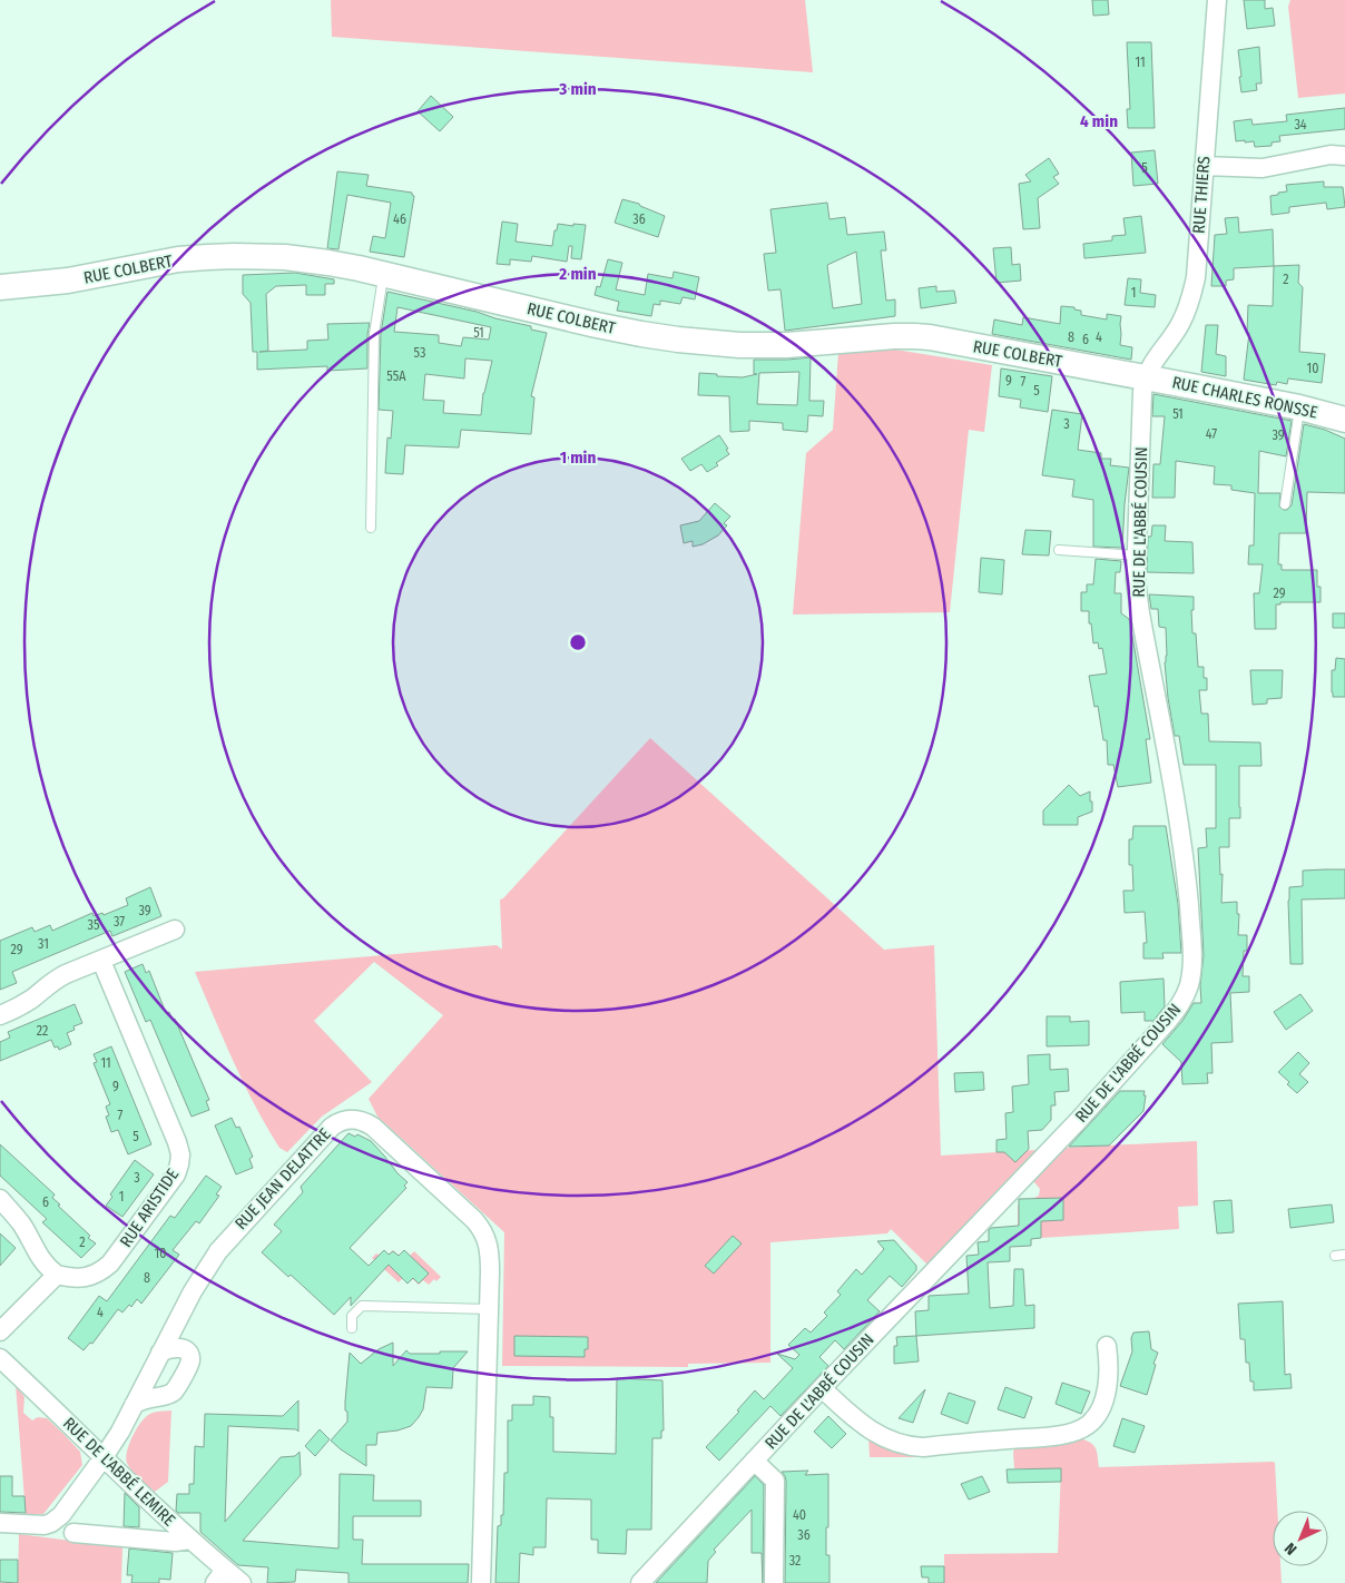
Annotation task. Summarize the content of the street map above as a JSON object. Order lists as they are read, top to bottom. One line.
{"streets":{"main road":["RUE COLBERT","RUE CHARLES RONSSE"],"street":["RUE THIERS","RUE DE L'ABBÉ COUSIN","RUE JEAN DELATTRE","RUE ARISTIDE","RUE DE L'ABBÉ LEMIRE"]},"crossings":[["RUE THIERS","RUE COLBERT"],["RUE THIERS","RUE CHARLES RONSSE"],["RUE THIERS","RUE DE L'ABBÉ COUSIN"],["RUE COLBERT","RUE CHARLES RONSSE"],["RUE COLBERT","RUE DE L'ABBÉ COUSIN"],["RUE CHARLES RONSSE","RUE DE L'ABBÉ COUSIN"],["RUE JEAN DELATTRE","RUE DE L'ABBÉ LEMIRE"]],"house_numbers":["11","34","5","46","36","2","1","51","8","4","6","53","10","55A","9","7","5","51","3","47","39","29","39","37","35","31","29","22","11","9","7","5","3","1","6","2","10","8","4","40","36","32"],"north":"bottom left","rings":["3 min","4 min","2 min","1 min"]}
